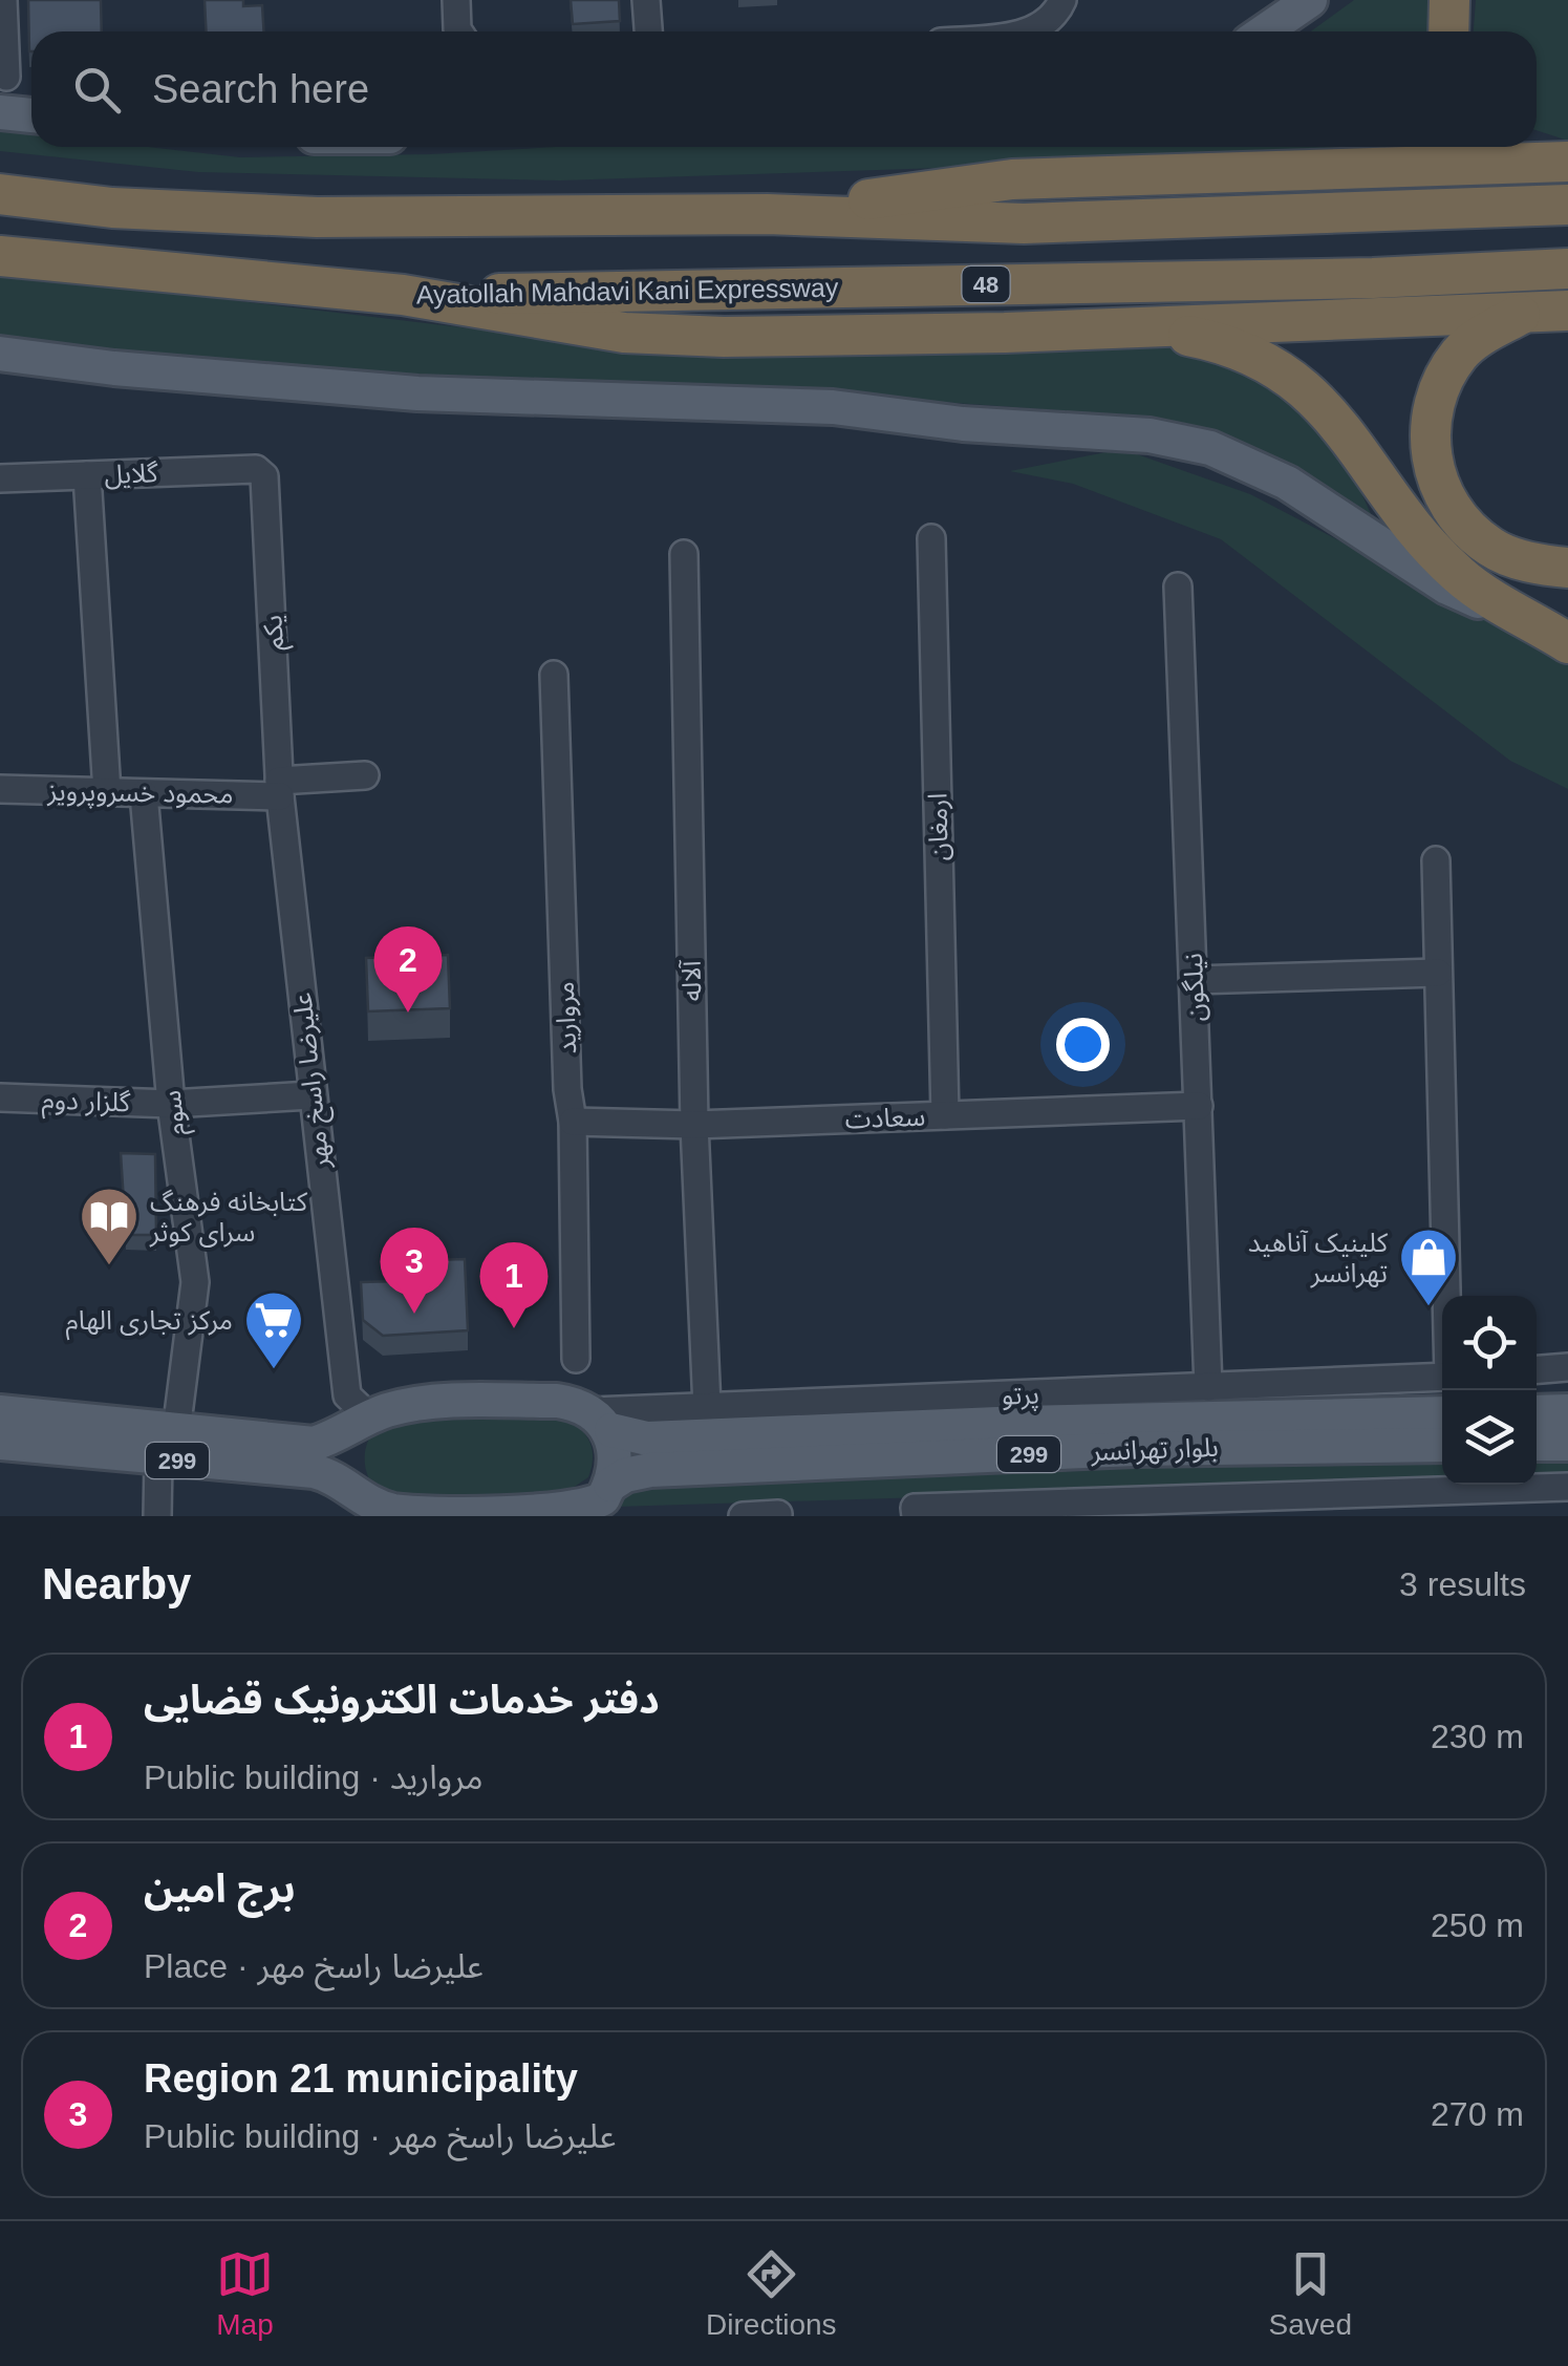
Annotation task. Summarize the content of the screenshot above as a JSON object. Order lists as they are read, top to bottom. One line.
{"streets":{"highway":["48","Ayatollah Mahdavi Kani Expressway"],"main road":["بلوار تهرانسر","299"],"street":["گلایل","یکم","محمود خسروپرویز","ارمغان","آلاله","نیلگون","مروارید","علیرضا راسخ مهر","گلزار دوم","سوم","سعادت","پرتو"]},"crossings":[["گلایل","یکم"],["یکم","محمود خسروپرویز"],["یکم","علیرضا راسخ مهر"],["محمود خسروپرویز","علیرضا راسخ مهر"],["محمود خسروپرویز","سوم"],["ارمغان","سعادت"],["آلاله","سعادت"],["آلاله","پرتو"],["نیلگون","سعادت"],["نیلگون","پرتو"],["مروارید","سعادت"],["علیرضا راسخ مهر","گلزار دوم"],["علیرضا راسخ مهر","بلوار تهرانسر"],["علیرضا راسخ مهر","299"],["گلزار دوم","سوم"],["سوم","299"],["پرتو","بلوار تهرانسر"],["بلوار تهرانسر","299"]],"places":{"library":["کتابخانه فرهنگ سرای کوثر"],"shop":["کلینیک آناهید تهرانسر"],"supermarket":["مرکز تجاری الهام"]},"page":{"search":"Search here","pins":["2","3","1"],"heading":["Nearby","3 results"],"list":[{"mark":"1","name":"دفتر خدمات الکترونیک قضایی","note":"Public building · مروارید","value":"230 m"},{"mark":"2","name":"برج امین","note":"Place · علیرضا راسخ مهر","value":"250 m"},{"mark":"3","name":"Region 21 municipality","note":"Public building · علیرضا راسخ مهر","value":"270 m"}],"nav":["Map","Directions","Saved"]}}
